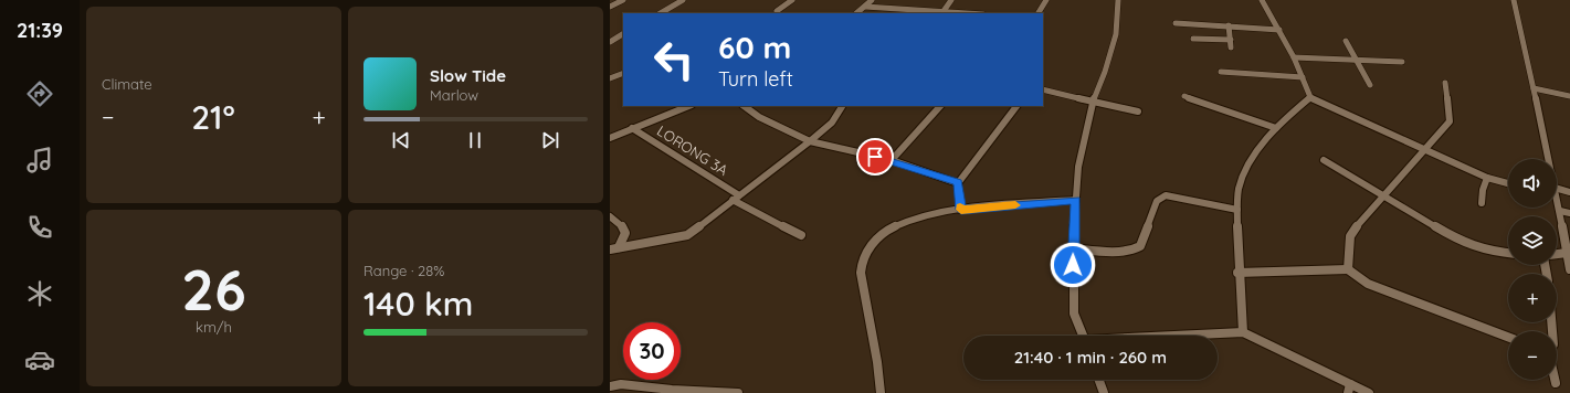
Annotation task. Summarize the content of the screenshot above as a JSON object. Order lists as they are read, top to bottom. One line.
{"streets":{"street":["LORONG 3A"]},"page":{"tabs":"21:39","tile":["Climate",["26","km/h"],["Range · 28%","140 km"]],"turn":["60 m","Turn left"],"song":["Slow Tide","Marlow"],"heat":["−","21°","+"],"map_buttons":["+","−"],"limit":"30","trip":"21:40 · 1 min · 260 m"}}
